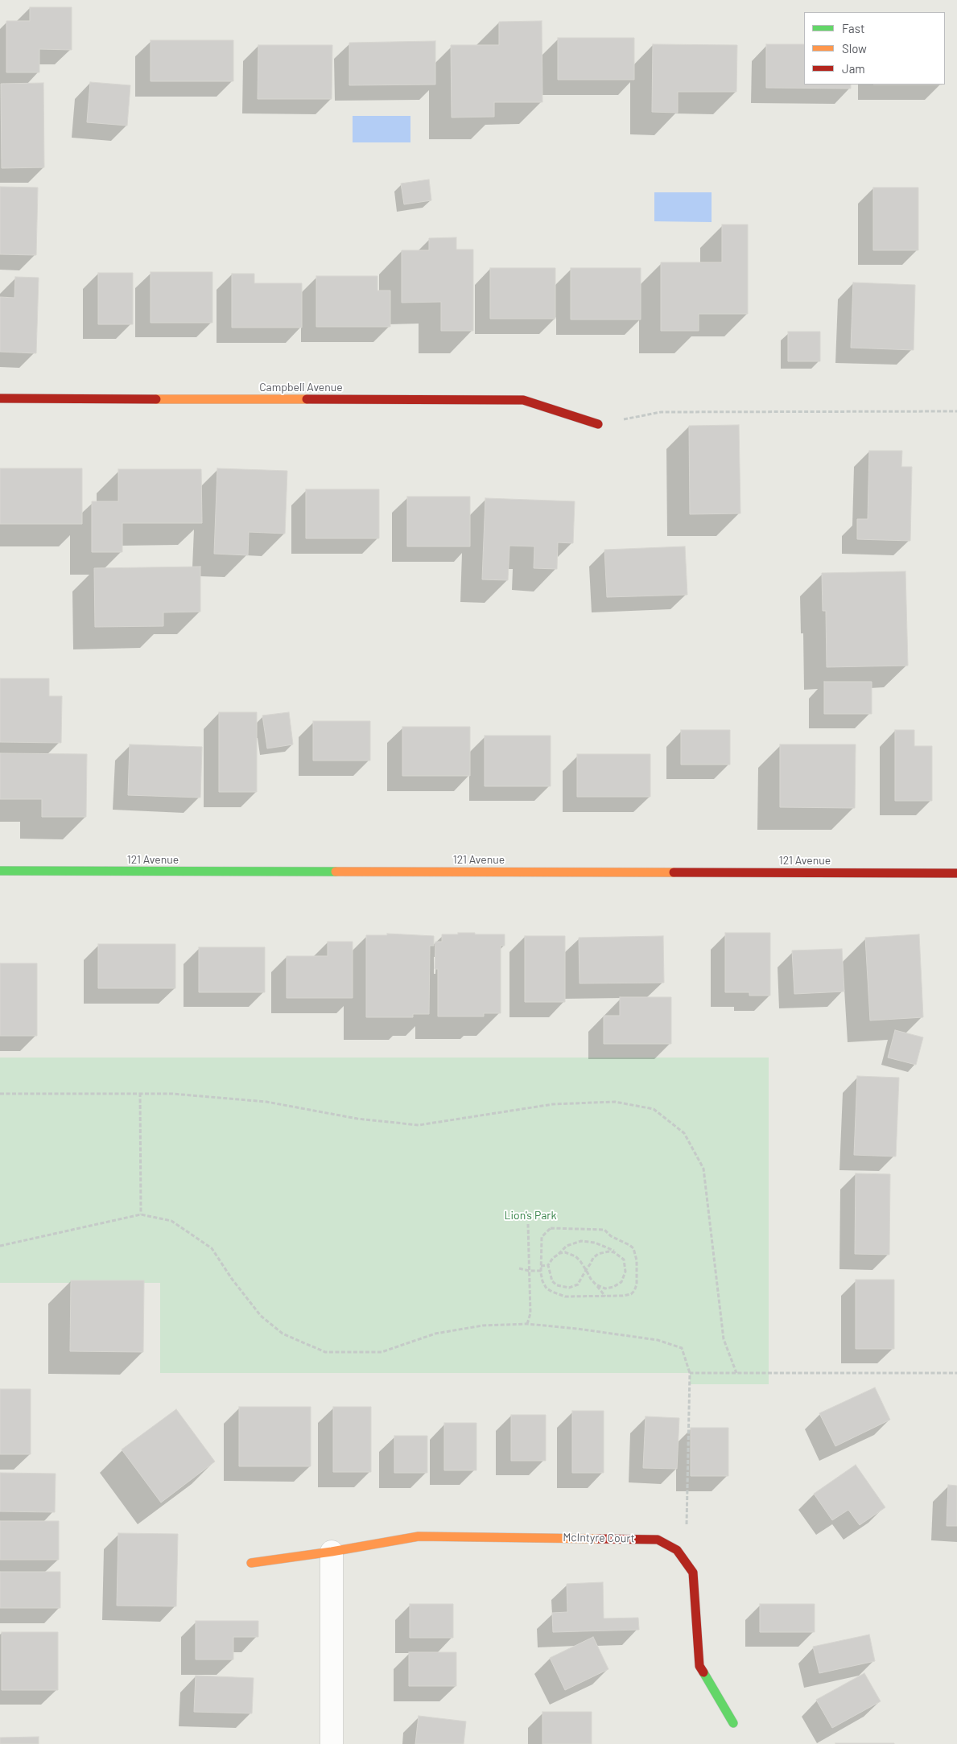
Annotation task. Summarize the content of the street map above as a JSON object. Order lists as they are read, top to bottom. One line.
{"streets":{"street":["Campbell Avenue","121 Avenue","McIntyre Court"]},"parks":["Lion's Park"],"legend":["Fast","Slow","Jam"]}
